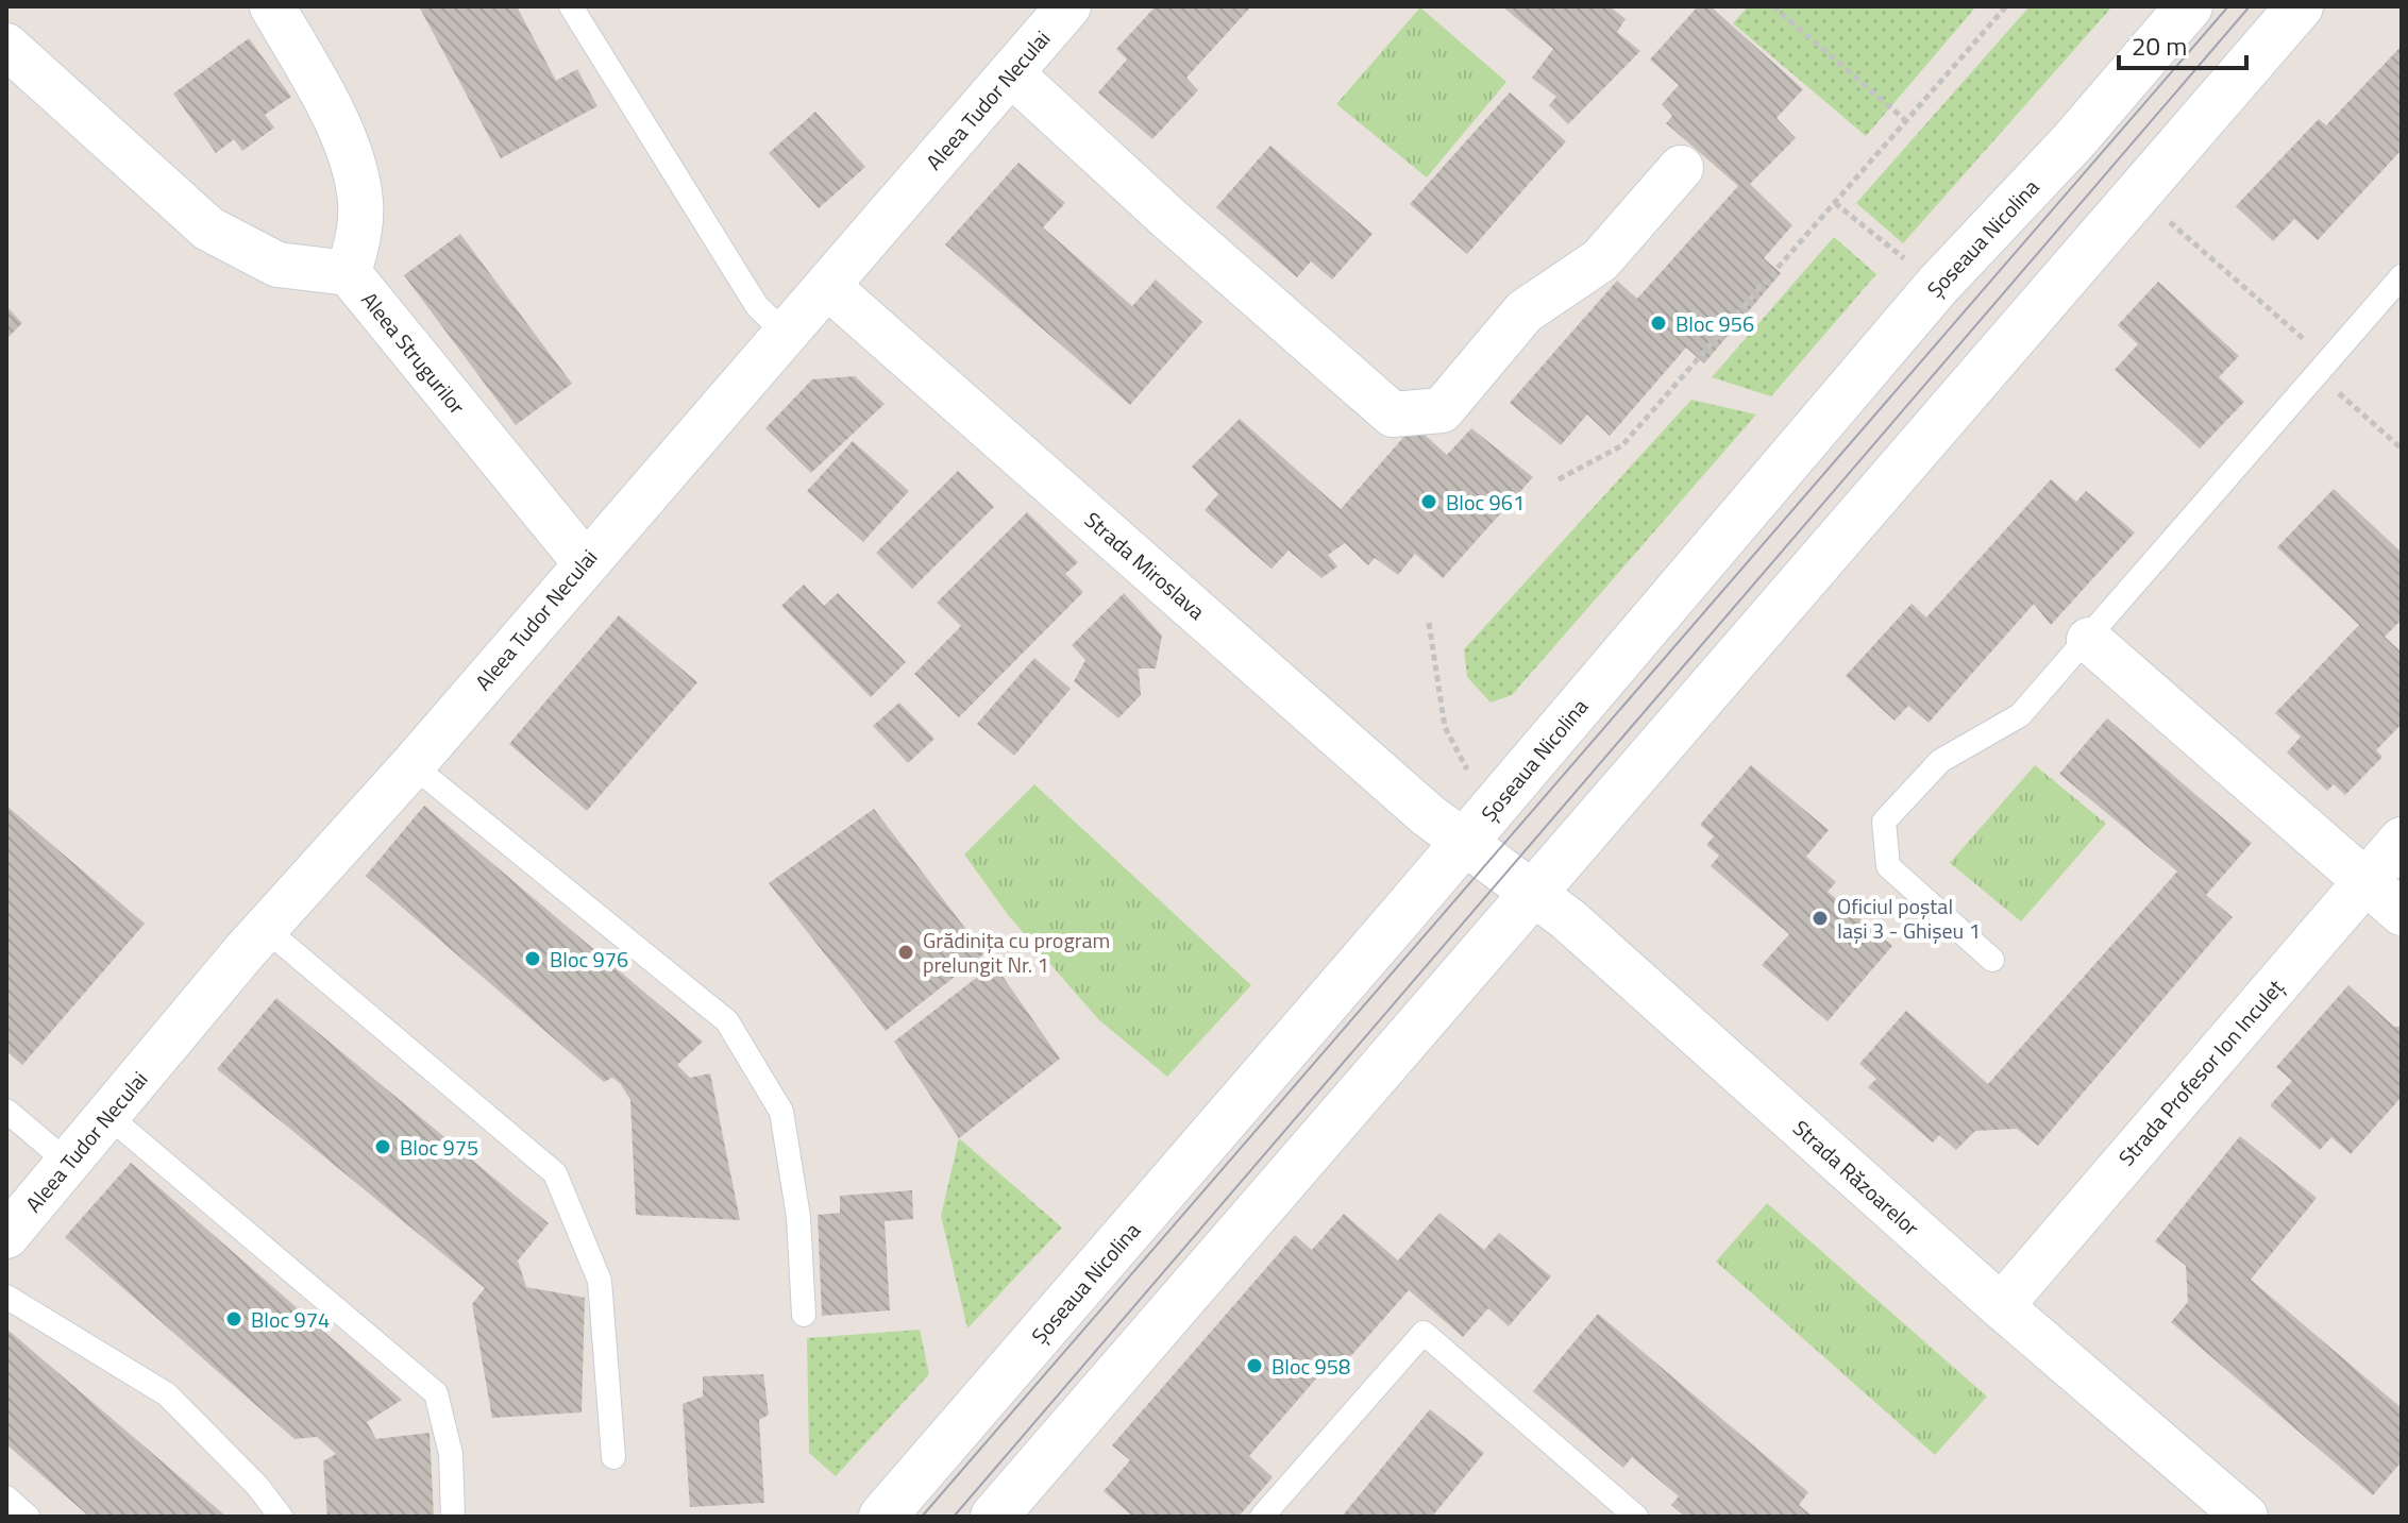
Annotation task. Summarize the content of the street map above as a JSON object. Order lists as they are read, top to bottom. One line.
{"streets":{"main road":["Șoseaua Nicolina"],"street":["Aleea Tudor Neculai","Aleea Strugurilor","Strada Miroslava","Strada Profesor Ion Inculeț","Strada Răzoarelor"]},"crossings":[["Aleea Tudor Neculai","Aleea Strugurilor"],["Aleea Tudor Neculai","Strada Miroslava"],["Șoseaua Nicolina","Strada Miroslava"],["Șoseaua Nicolina","Strada Răzoarelor"],["Strada Miroslava","Strada Răzoarelor"],["Strada Profesor Ion Inculeț","Strada Răzoarelor"]],"places":["Bloc 956","Bloc 961","Oficiul poștal Iași 3 - Ghișeu 1","Grădinița cu program prelungit Nr. 1","Bloc 976","Bloc 975","Bloc 974","Bloc 958"],"scale_bar":"20 m"}
